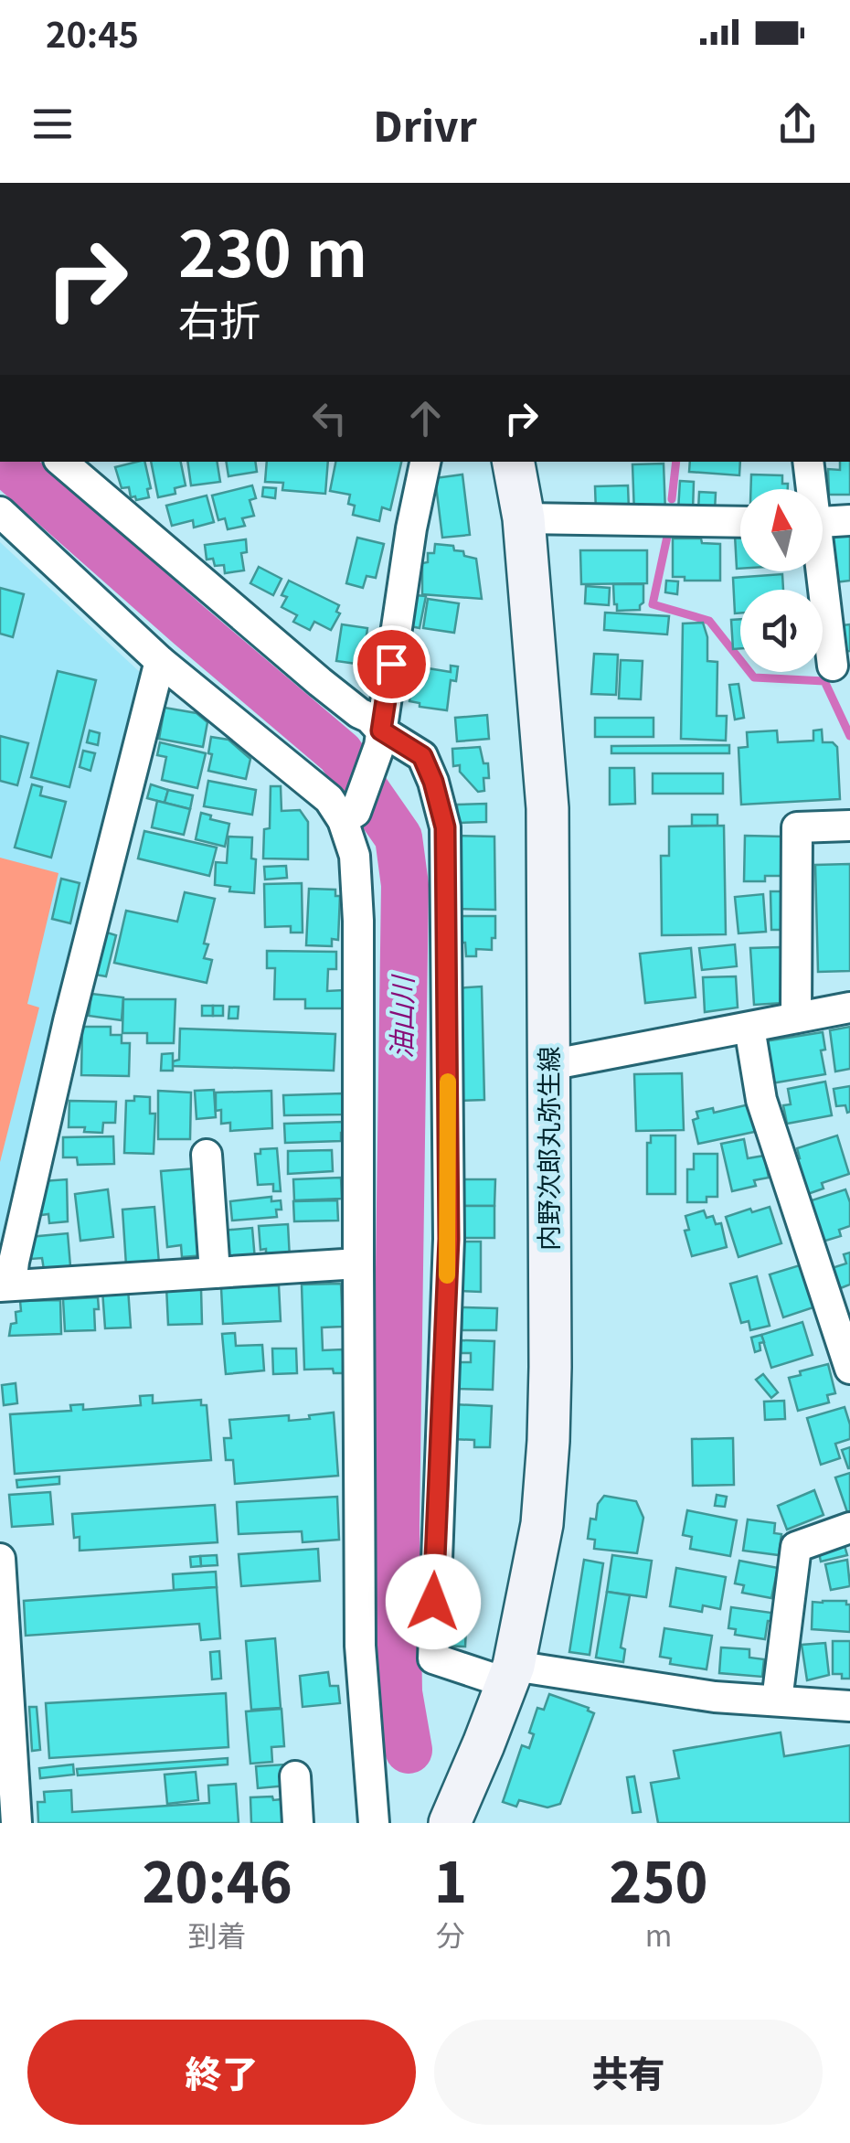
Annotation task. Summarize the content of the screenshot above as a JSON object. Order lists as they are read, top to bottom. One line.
{"streets":{"main road":["内野次郎丸弥生線"]},"water":["油山川"],"north":"top","page":{"status":"20:45","header":"Drivr","turn":["230 m","右折"],"eta":["20:46","到着","1","分","250","m"],"buttons":["終了","共有"]}}
